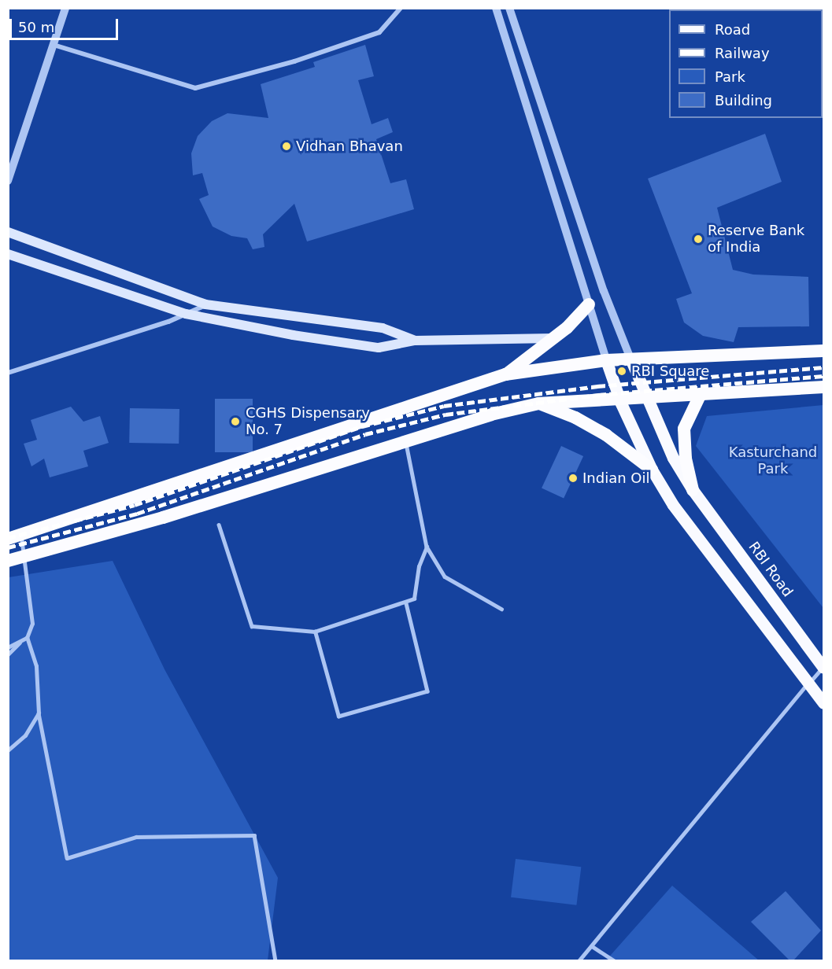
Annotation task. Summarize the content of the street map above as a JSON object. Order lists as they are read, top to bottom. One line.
{"streets":{"main road":["RBI Road"]},"parks":["Kasturchand Park"],"places":["Vidhan Bhavan","Reserve Bank of India","RBI Square","CGHS Dispensary No. 7","Indian Oil"],"legend":["Road","Railway","Park","Building"],"scale_bar":"50 m"}
